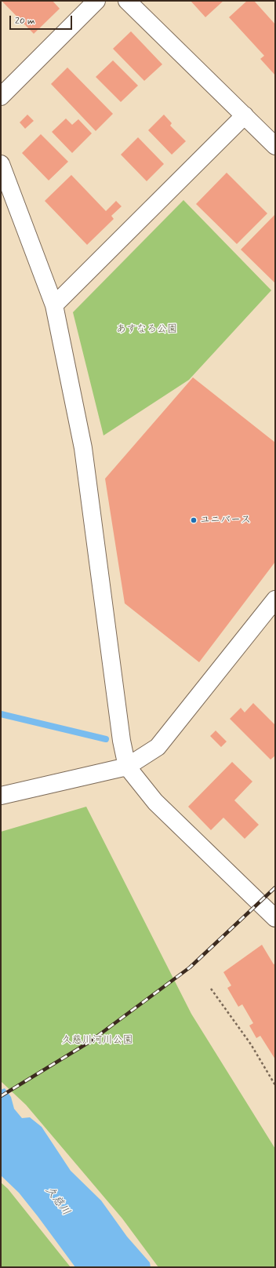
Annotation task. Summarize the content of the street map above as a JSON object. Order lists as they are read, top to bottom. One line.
{"water":["久慈川"],"parks":["あすなろ公園","久慈川河川公園"],"places":["ユニバース"],"scale_bar":"20 m"}
